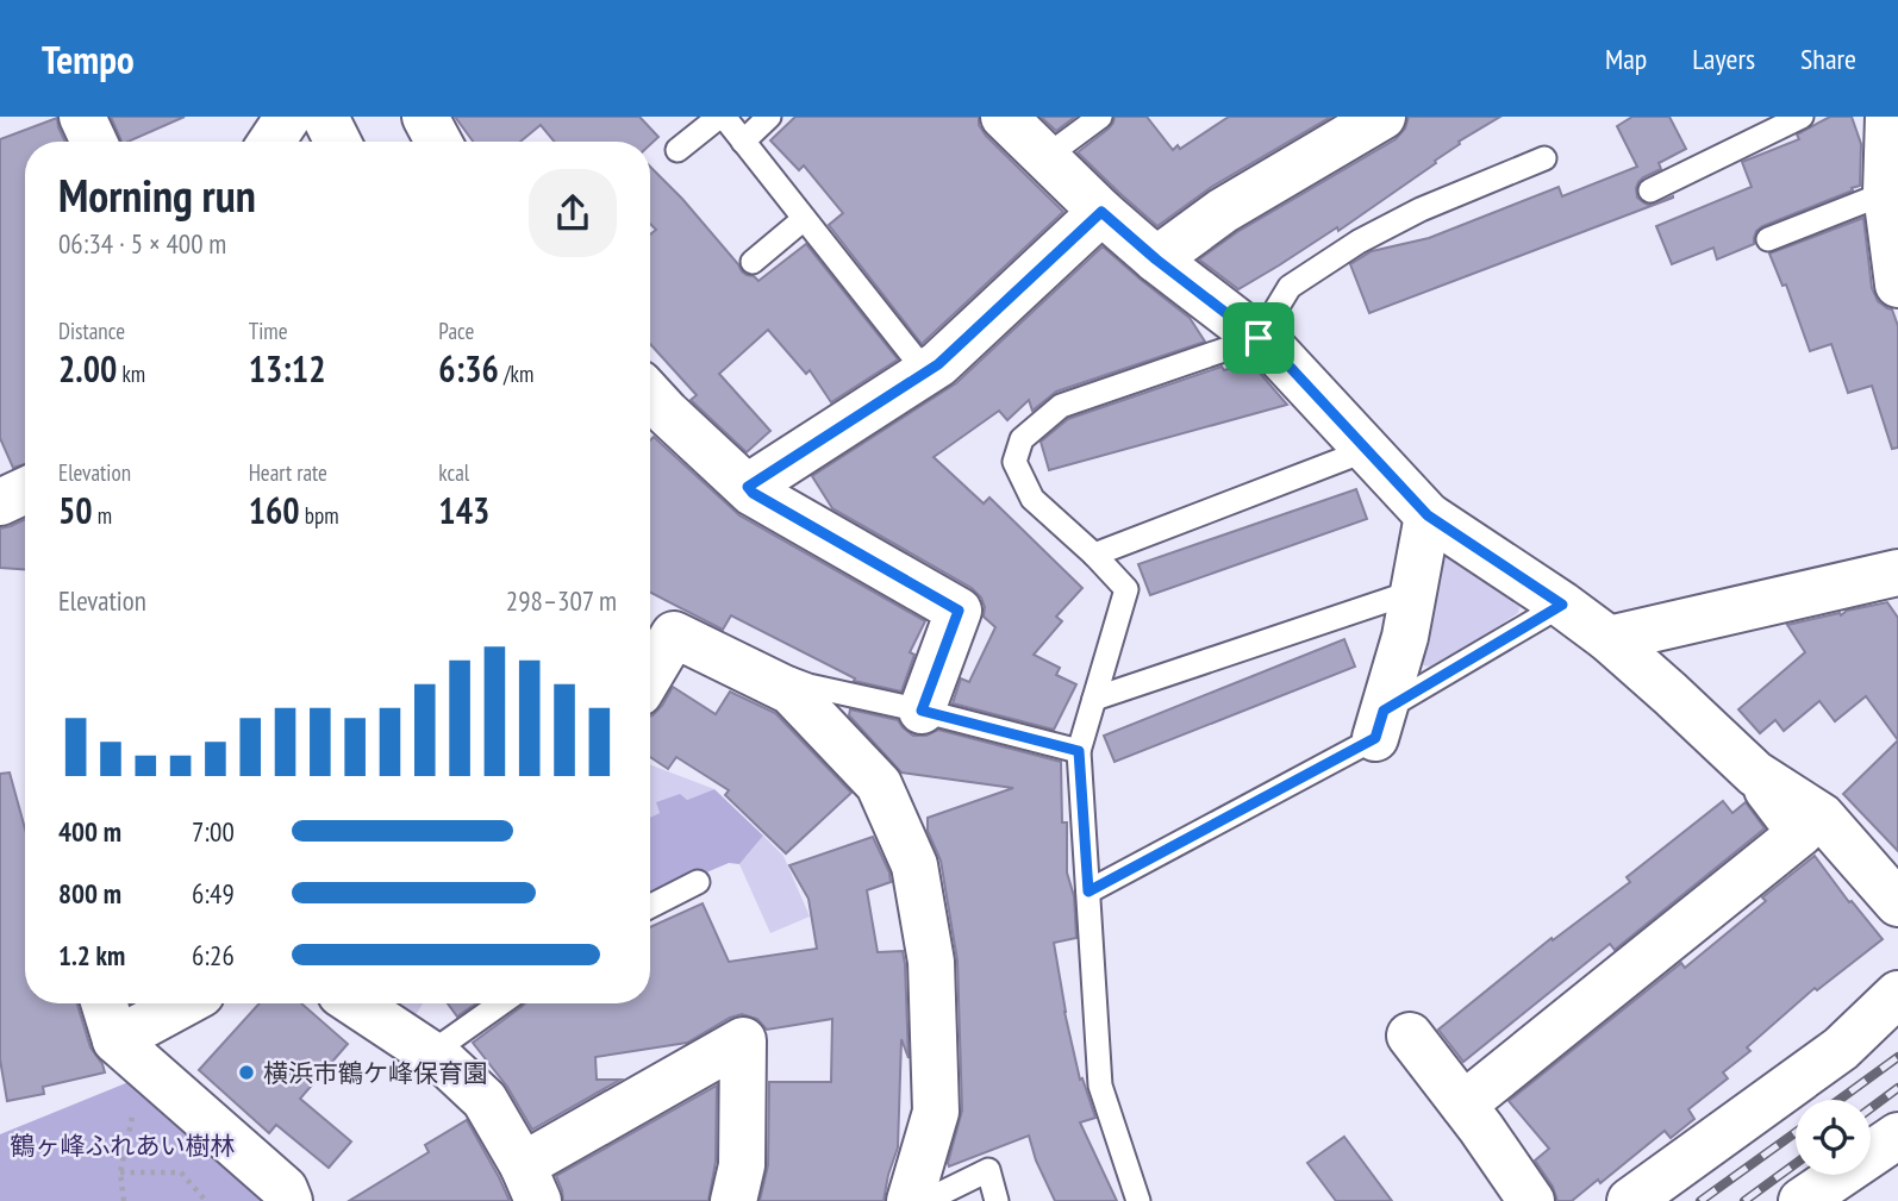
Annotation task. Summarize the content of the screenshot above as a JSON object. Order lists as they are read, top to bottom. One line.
{"parks":["鶴ヶ峰ふれあい樹林"],"places":["横浜市鶴ケ峰保育園"],"page":{"header":"Tempo","nav":["Map","Layers","Share"],"heading":["Morning run","06:34 · 5 × 400 m"],"stats":[["Distance","2.00 km"],["Time","13:12"],["Pace","6:36 /km"],["Elevation","50 m"],["Heart rate","160 bpm"],["kcal","143"]],"chart":["Elevation","298–307 m"],"list":[{"name":"400 m","note":"7:00"},{"name":"800 m","note":"6:49"},{"name":"1.2 km","note":"6:26"}]}}
